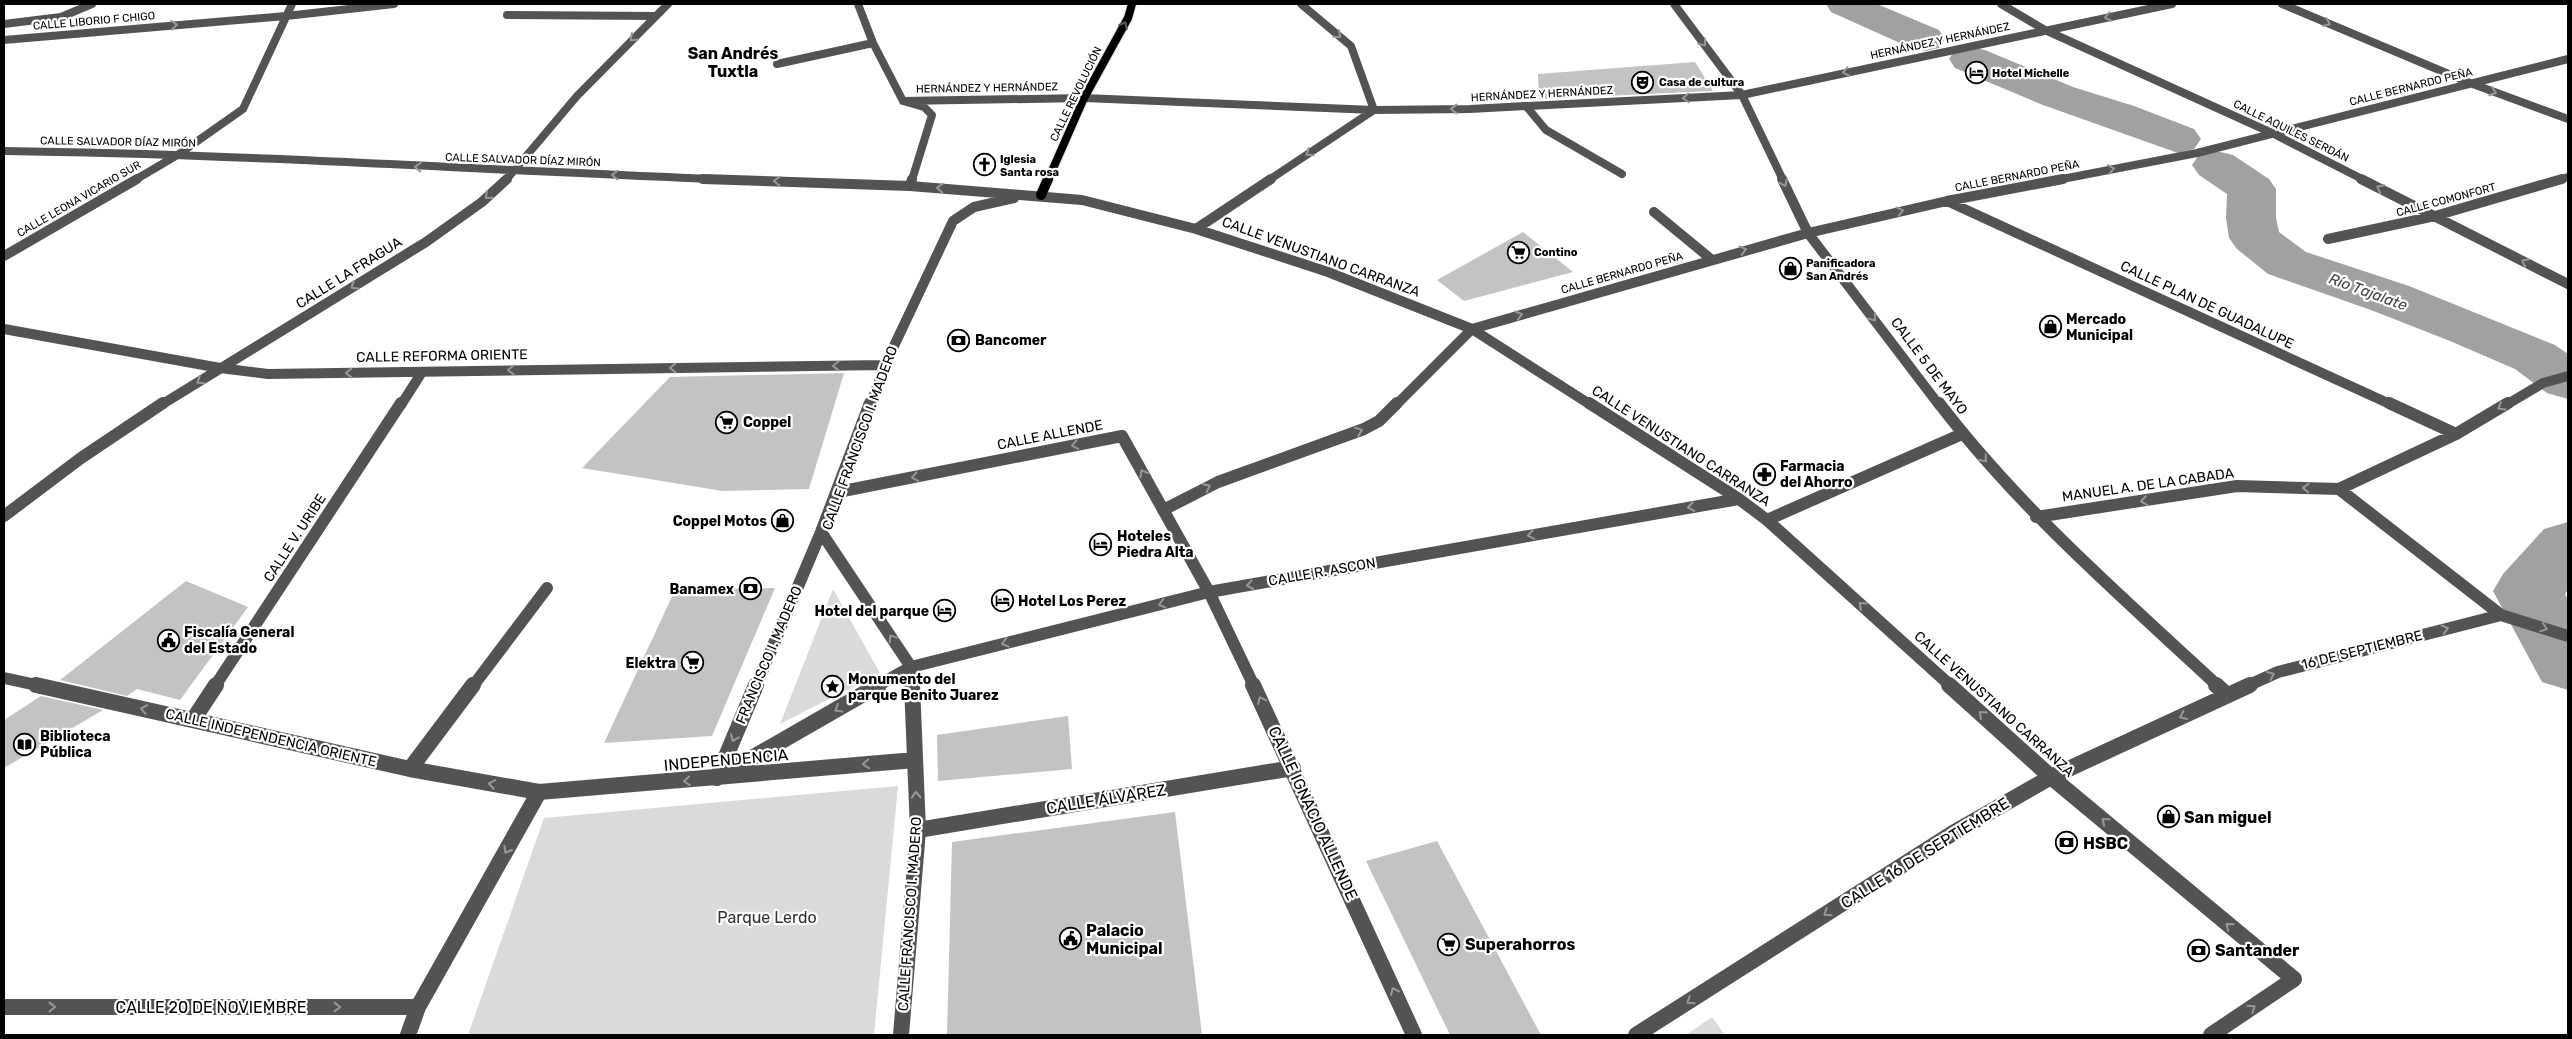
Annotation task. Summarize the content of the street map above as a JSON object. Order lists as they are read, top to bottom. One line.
{"streets":{"main road":["CALLE REVOLUCIÓN"],"street":["CALLE LIBORIO F CHIGO","HERNÁNDEZ Y HERNÁNDEZ","CALLE BERNARDO PEÑA","CALLE AQUILES SERDÁN","CALLE SALVADOR DÍAZ MIRÓN","CALLE LEONA VICARIO SUR","CALLE COMONFORT","CALLE VENUSTIANO CARRANZA","CALLE LA FRAGUA","CALLE PLAN DE GUADALUPE","CALLE REFORMA ORIENTE","CALLE 5 DE MAYO","CALLE ALLENDE","CALLE FRANCISCO I. MADERO","MANUEL A. DE LA CABADA","CALLE V. URIBE","CALLE R. ASCON","16 DE SEPTIEMBRE","FRANCISCO I. MADERO","CALLE INDEPENDENCIA ORIENTE","INDEPENDENCIA","CALLE ÁLVAREZ","CALLE IGNACIO ALLENDE","CALLE 16 DE SEPTIEMBRE","CALLE 20 DE NOVIEMBRE"]},"crossings":[["CALLE LIBORIO F CHIGO","CALLE LEONA VICARIO SUR"],["HERNÁNDEZ Y HERNÁNDEZ","CALLE REVOLUCIÓN"],["HERNÁNDEZ Y HERNÁNDEZ","CALLE AQUILES SERDÁN"],["HERNÁNDEZ Y HERNÁNDEZ","CALLE 5 DE MAYO"],["CALLE BERNARDO PEÑA","CALLE AQUILES SERDÁN"],["CALLE BERNARDO PEÑA","CALLE VENUSTIANO CARRANZA"],["CALLE BERNARDO PEÑA","CALLE PLAN DE GUADALUPE"],["CALLE BERNARDO PEÑA","CALLE 5 DE MAYO"],["CALLE REVOLUCIÓN","CALLE SALVADOR DÍAZ MIRÓN"],["CALLE REVOLUCIÓN","CALLE VENUSTIANO CARRANZA"],["CALLE AQUILES SERDÁN","CALLE COMONFORT"],["CALLE SALVADOR DÍAZ MIRÓN","CALLE LEONA VICARIO SUR"],["CALLE SALVADOR DÍAZ MIRÓN","CALLE VENUSTIANO CARRANZA"],["CALLE SALVADOR DÍAZ MIRÓN","CALLE LA FRAGUA"],["CALLE SALVADOR DÍAZ MIRÓN","CALLE FRANCISCO I. MADERO"],["CALLE VENUSTIANO CARRANZA","CALLE R. ASCON"],["CALLE VENUSTIANO CARRANZA","CALLE 16 DE SEPTIEMBRE"],["CALLE LA FRAGUA","CALLE REFORMA ORIENTE"],["CALLE PLAN DE GUADALUPE","MANUEL A. DE LA CABADA"],["CALLE REFORMA ORIENTE","CALLE FRANCISCO I. MADERO"],["CALLE REFORMA ORIENTE","CALLE V. URIBE"],["CALLE 5 DE MAYO","MANUEL A. DE LA CABADA"],["CALLE 5 DE MAYO","16 DE SEPTIEMBRE"],["CALLE 5 DE MAYO","CALLE 16 DE SEPTIEMBRE"],["CALLE ALLENDE","CALLE FRANCISCO I. MADERO"],["CALLE ALLENDE","CALLE R. ASCON"],["CALLE ALLENDE","CALLE IGNACIO ALLENDE"],["CALLE FRANCISCO I. MADERO","CALLE R. ASCON"],["CALLE FRANCISCO I. MADERO","FRANCISCO I. MADERO"],["CALLE FRANCISCO I. MADERO","INDEPENDENCIA"],["CALLE FRANCISCO I. MADERO","CALLE ÁLVAREZ"],["CALLE V. URIBE","CALLE INDEPENDENCIA ORIENTE"],["CALLE R. ASCON","FRANCISCO I. MADERO"],["CALLE R. ASCON","INDEPENDENCIA"],["CALLE R. ASCON","CALLE IGNACIO ALLENDE"],["16 DE SEPTIEMBRE","CALLE 16 DE SEPTIEMBRE"],["FRANCISCO I. MADERO","INDEPENDENCIA"],["CALLE INDEPENDENCIA ORIENTE","INDEPENDENCIA"],["CALLE ÁLVAREZ","CALLE IGNACIO ALLENDE"]],"one_way":["HERNÁNDEZ Y HERNÁNDEZ","CALLE BERNARDO PEÑA","CALLE REVOLUCIÓN","CALLE AQUILES SERDÁN","CALLE SALVADOR DÍAZ MIRÓN","CALLE VENUSTIANO CARRANZA","CALLE LA FRAGUA","CALLE REFORMA ORIENTE","CALLE 5 DE MAYO","CALLE ALLENDE","MANUEL A. DE LA CABADA","CALLE R. ASCON","16 DE SEPTIEMBRE","FRANCISCO I. MADERO","CALLE INDEPENDENCIA ORIENTE","INDEPENDENCIA","CALLE IGNACIO ALLENDE","CALLE 16 DE SEPTIEMBRE","CALLE 20 DE NOVIEMBRE"],"districts":["San Andrés Tuxtla"],"water":["Río Tajalate"],"parks":["Parque Lerdo"],"places":{"hotel":["Hotel Michelle","Hoteles Piedra Alta","Hotel Los Perez","Hotel del parque"],"theatre":["Casa de cultura"],"church":["Iglesia Santa rosa"],"supermarket":["Contino","Coppel","Elektra","Superahorros"],"shop":["Panificadora San Andrés","Mercado Municipal","Coppel Motos","San miguel"],"bank":["Bancomer","Banamex","HSBC","Santander"],"pharmacy":["Farmacia del Ahorro"],"public building":["Fiscalía General del Estado","Palacio Municipal"],"place":["Monumento del parque Benito Juarez"],"library":["Biblioteca Pública"]}}
